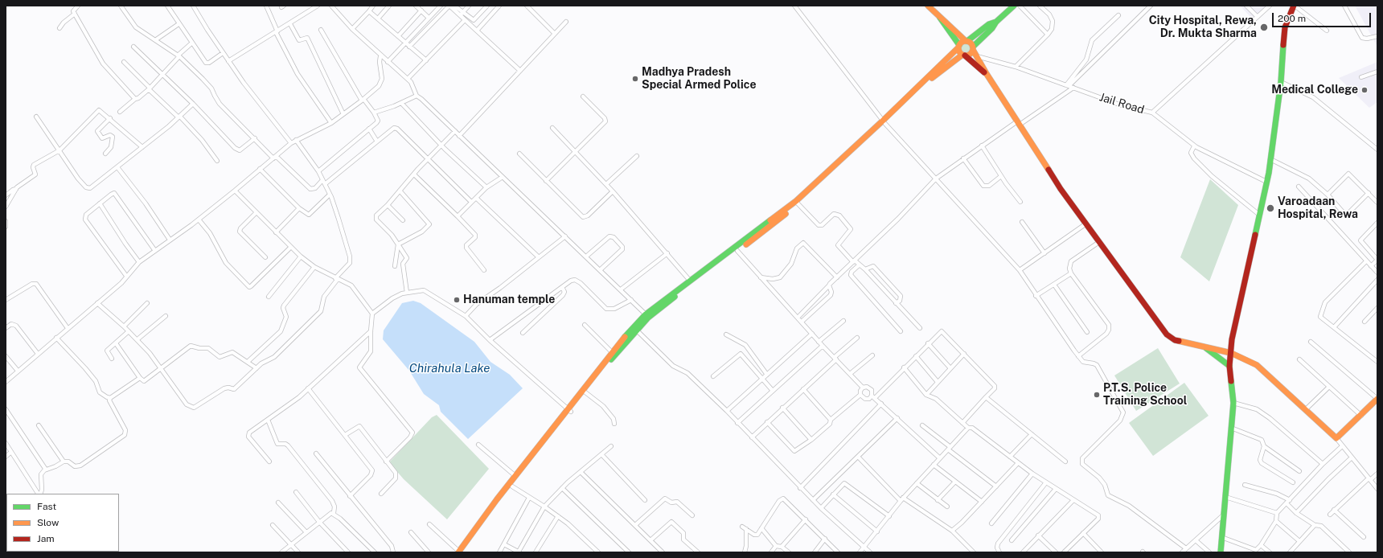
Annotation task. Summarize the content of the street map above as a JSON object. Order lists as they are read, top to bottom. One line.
{"streets":{"street":["Jail Road"]},"water":["Chirahula Lake"],"places":["City Hospital, Rewa, Dr. Mukta Sharma","Madhya Pradesh Special Armed Police","Medical College","Varoadaan Hospital, Rewa","Hanuman temple","P.T.S. Police Training School"],"legend":["Fast","Slow","Jam"],"scale_bar":"200 m"}
